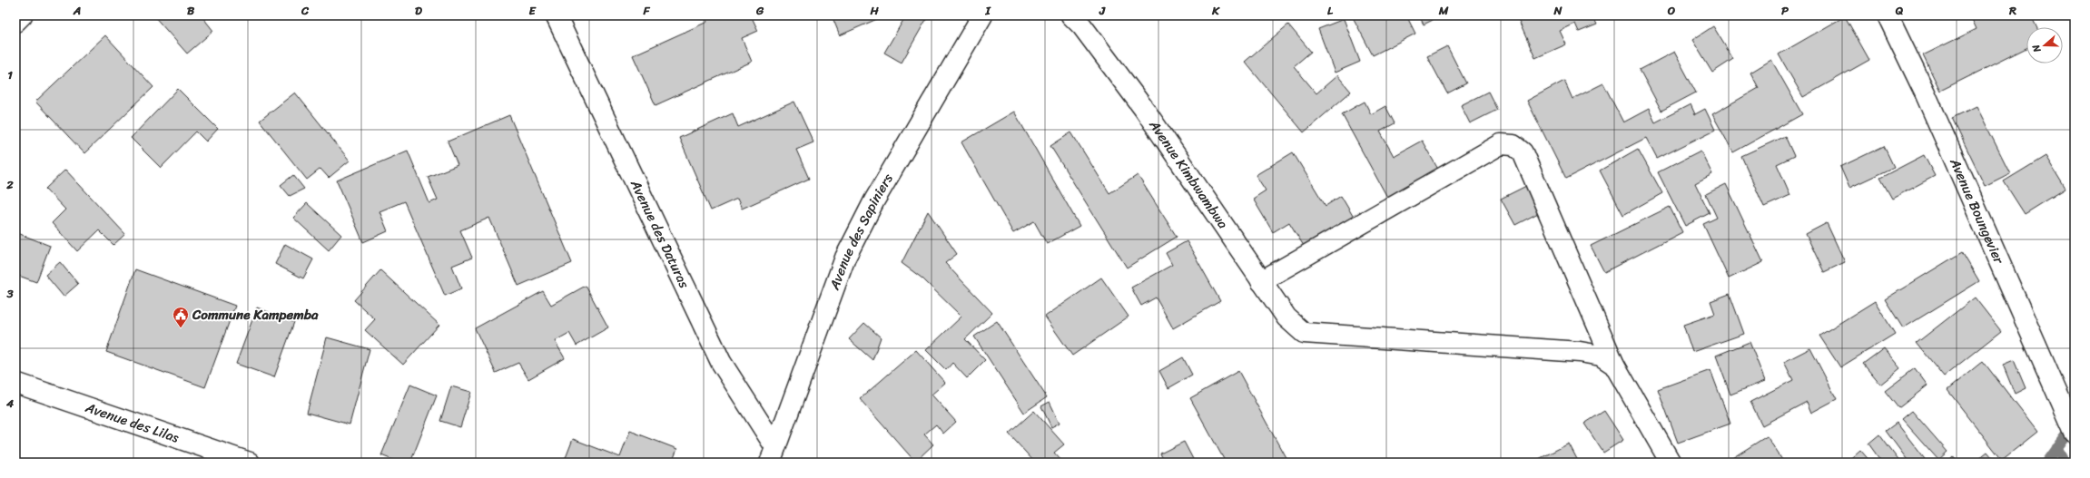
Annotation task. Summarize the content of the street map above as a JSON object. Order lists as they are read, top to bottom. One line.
{"streets":{"street":["Avenue Kimbwambwa","Avenue Boungevier","Avenue des Sapiniers","Avenue des Daturas","Avenue des Lilas"]},"crossings":[["Avenue des Sapiniers","Avenue des Daturas"]],"places":{"public building":["Commune Kampemba"]},"north":"left","grid":{"columns":["A","B","C","D","E","F","G","H","I","J","K","L","M","N","O","P","Q","R"],"rows":["1","2","3","4"]}}
